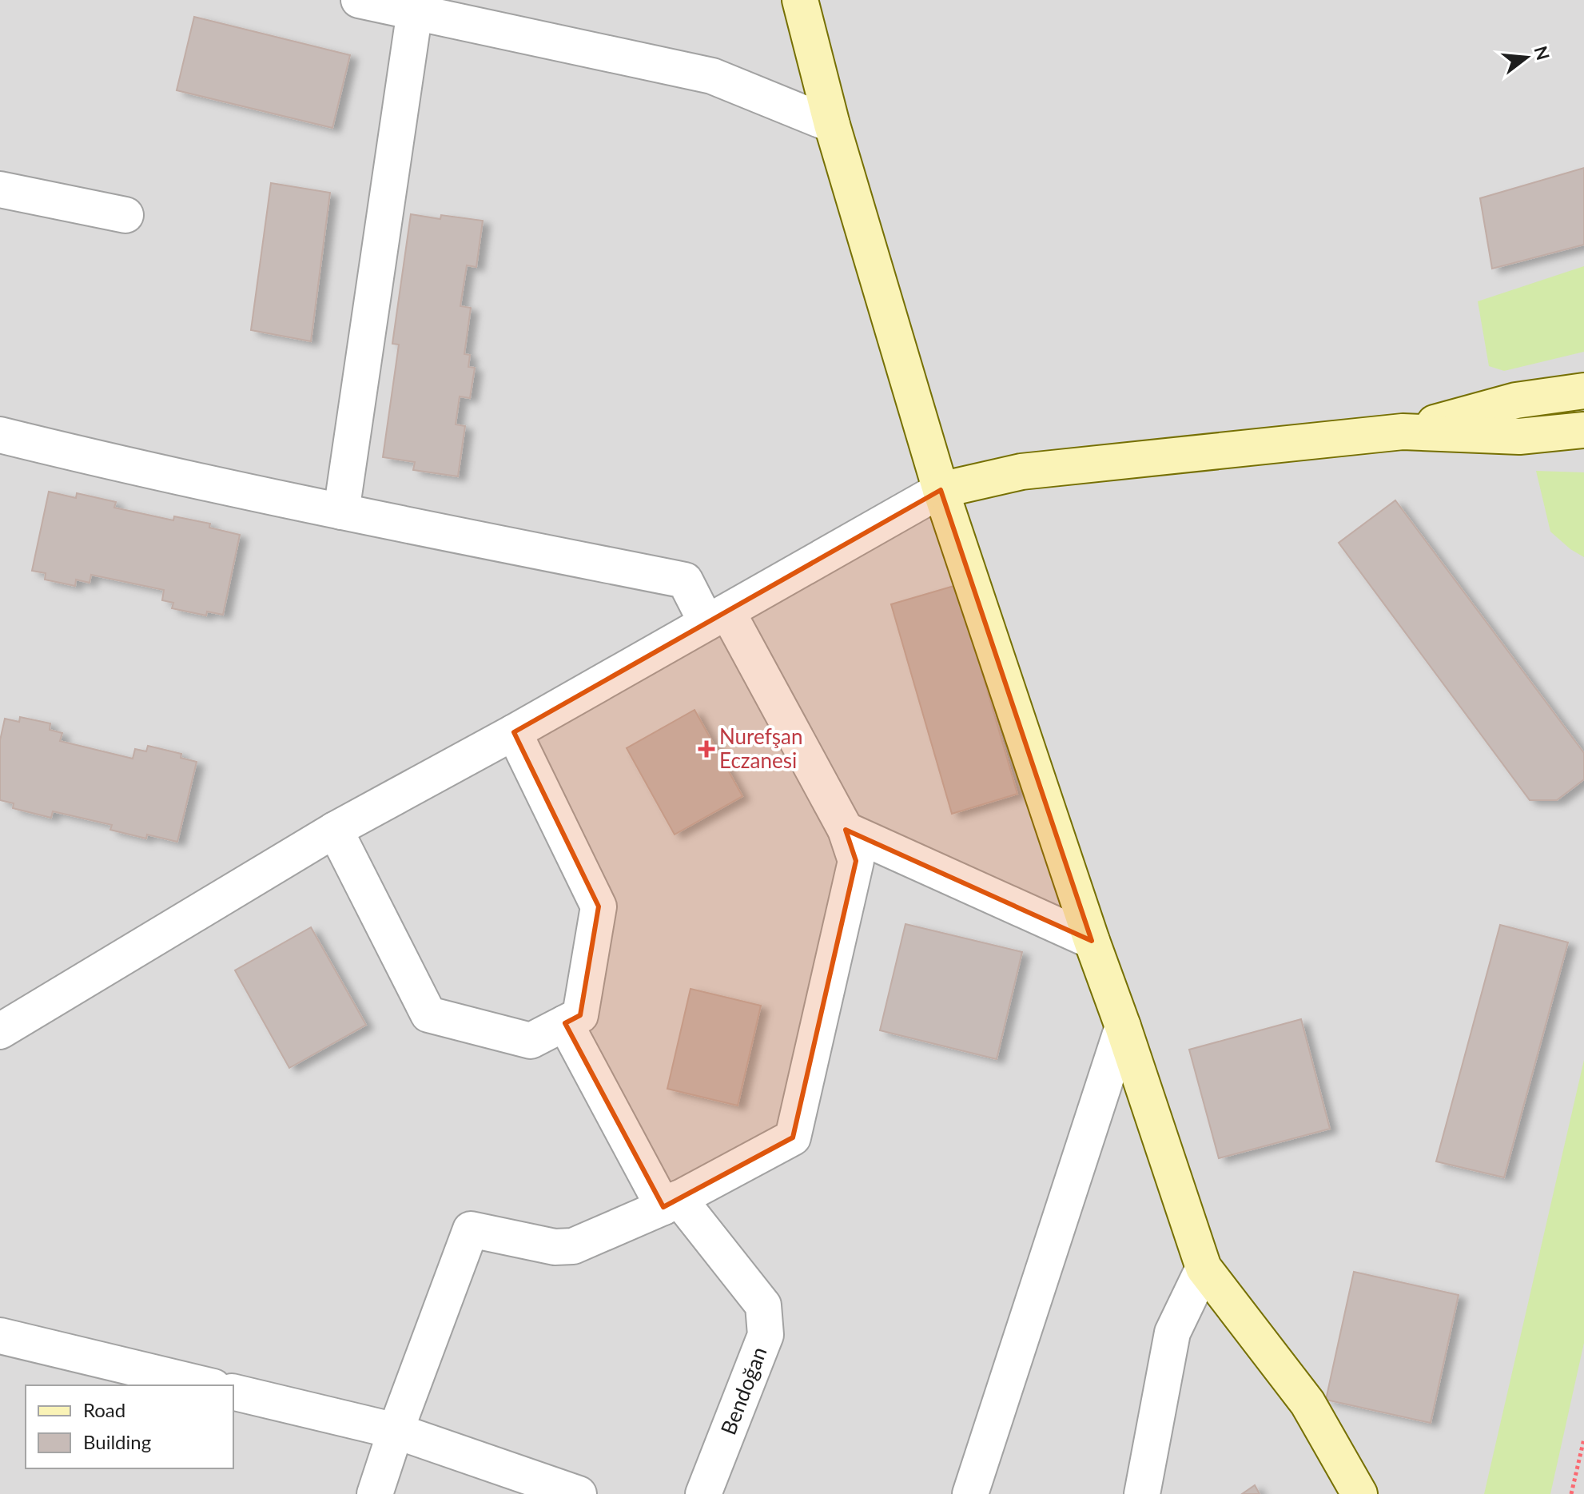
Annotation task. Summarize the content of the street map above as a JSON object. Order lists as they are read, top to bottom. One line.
{"streets":{"street":["Bendoğan"]},"places":{"health":["Nurefşan Eczanesi"]},"legend":["Road","Building"],"north":"right"}
